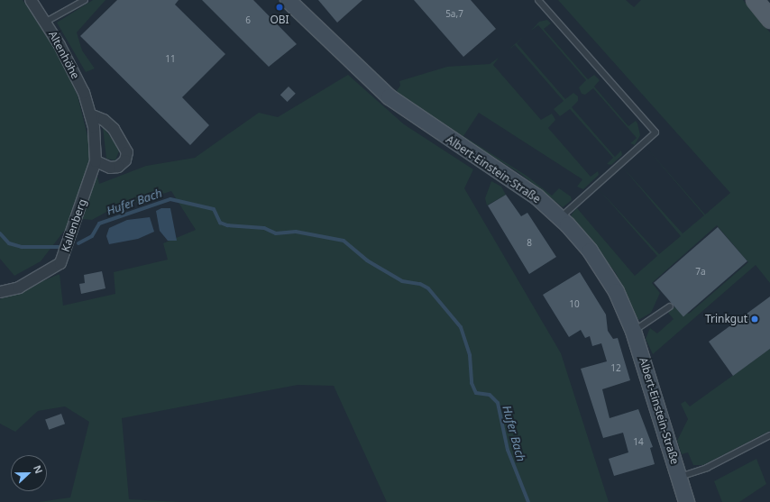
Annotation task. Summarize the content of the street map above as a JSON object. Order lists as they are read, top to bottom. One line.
{"streets":{"street":["Altenhöhe","Albert-Einstein-Straße","Kallenberg"]},"crossings":[["Altenhöhe","Kallenberg"]],"water":["Hufer Bach"],"places":["OBI","Trinkgut"],"house_numbers":["5a,7","6","11","8","7a","10","12","14"],"north":"right"}
